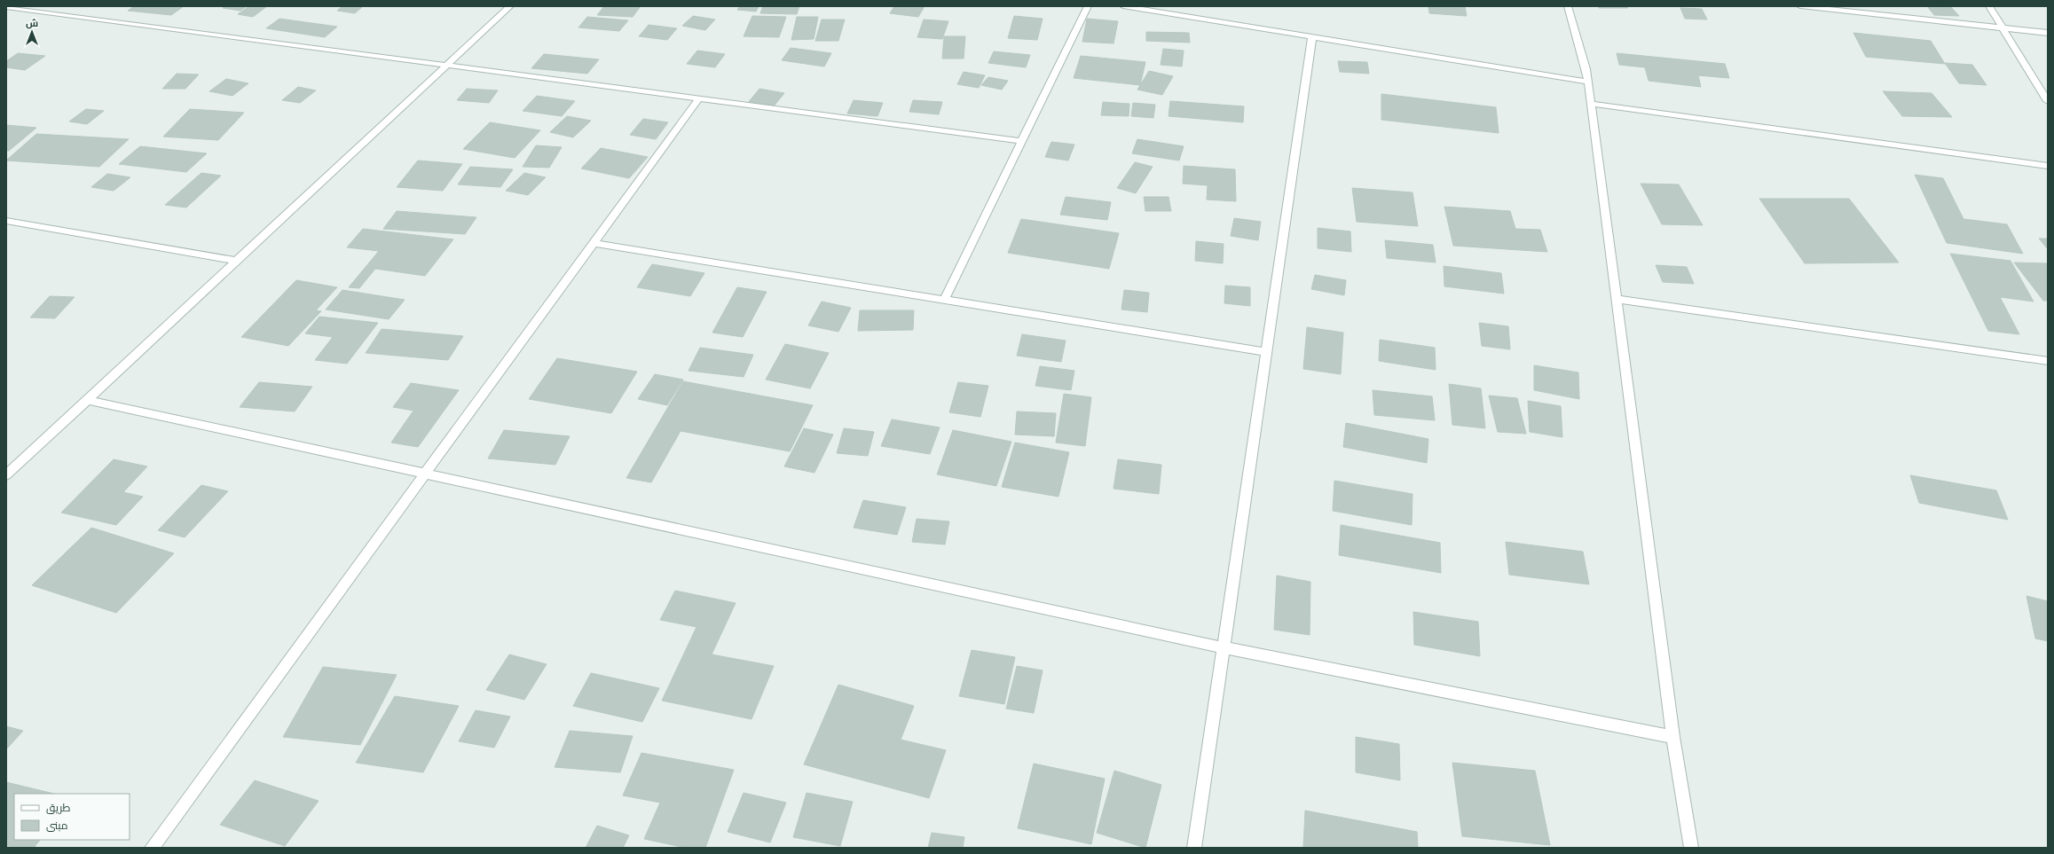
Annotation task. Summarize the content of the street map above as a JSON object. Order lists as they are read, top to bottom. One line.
{"legend":["طريق","مبنى"],"north":"top"}
